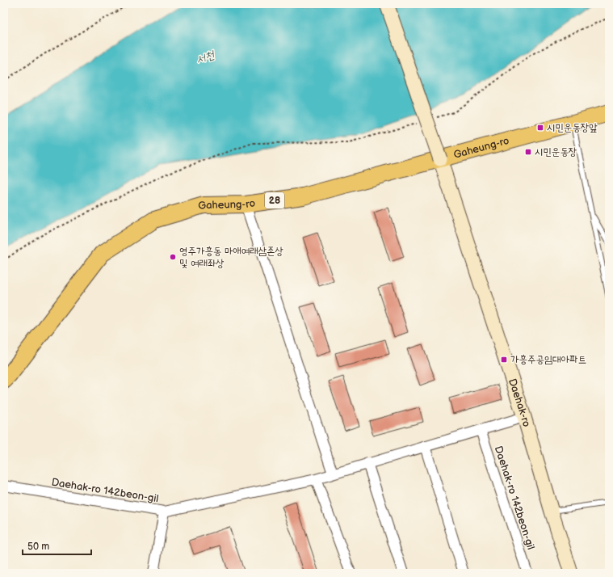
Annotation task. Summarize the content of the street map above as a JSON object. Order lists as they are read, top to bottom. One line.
{"streets":{"main road":["Gaheung-ro","28","Daehak-ro"],"street":["Daehak-ro 142beon-gil"]},"crossings":[["Gaheung-ro","Daehak-ro"],["Daehak-ro","Daehak-ro 142beon-gil"]],"water":["서천"],"places":{"transit":["시민운동장앞","시민운동장","가흥주공임대아파트"],"other":["영주가흥동 마애여래삼존상 및 여래좌상"]},"scale_bar":"50 m"}
